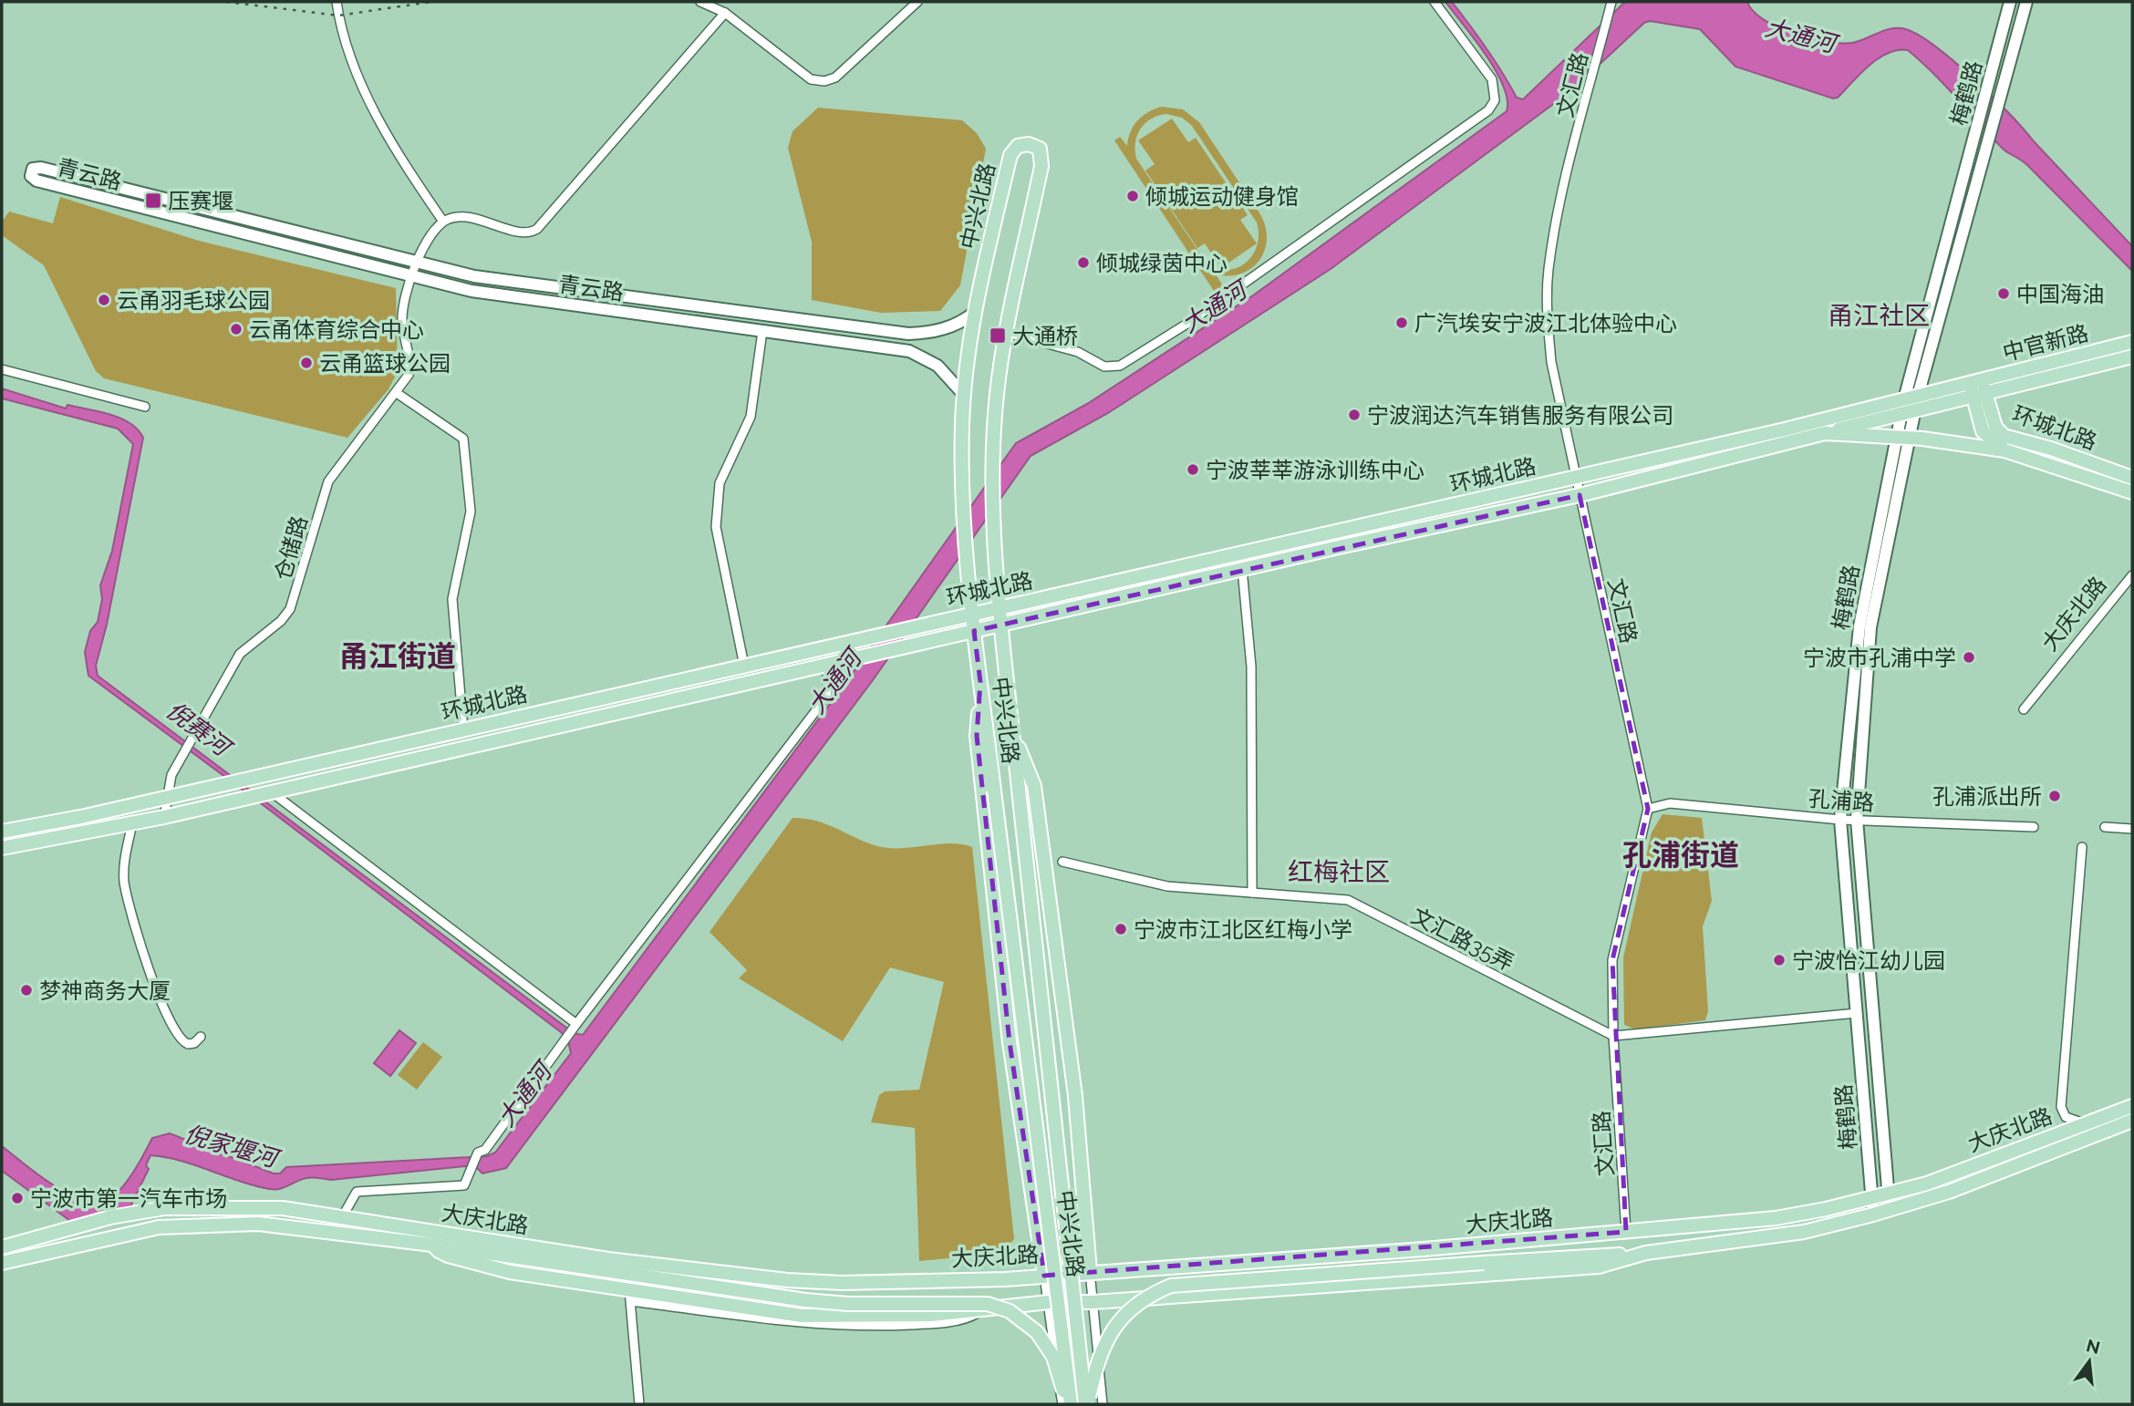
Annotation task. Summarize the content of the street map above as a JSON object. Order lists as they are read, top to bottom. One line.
{"streets":{"main road":["中兴北路","中官新路","环城北路","大庆北路"],"street":["文汇路","梅鹤路","青云路","仓储路","孔浦路","文汇路35弄"]},"crossings":[["文汇路","环城北路"],["文汇路","大庆北路"],["文汇路","孔浦路"],["文汇路","文汇路35弄"],["梅鹤路","环城北路"],["梅鹤路","大庆北路"],["梅鹤路","孔浦路"],["青云路","中兴北路"],["青云路","仓储路"],["中兴北路","环城北路"],["中官新路","环城北路"],["环城北路","仓储路"]],"districts":["甬江社区","甬江街道","孔浦街道","红梅社区"],"water":["大通河","倪赛河","倪家堰河"],"places":{"other":["倾城运动健身馆","倾城绿茵中心","中国海油","云甬羽毛球公园","广汽埃安宁波江北体验中心","云甬体育综合中心","云甬篮球公园","宁波润达汽车销售服务有限公司","宁波莘莘游泳训练中心","宁波市孔浦中学","孔浦派出所","宁波市江北区红梅小学","宁波怡江幼儿园","梦神商务大厦","宁波市第一汽车市场"],"transit":["压赛堰","大通桥"]},"north":"top"}
